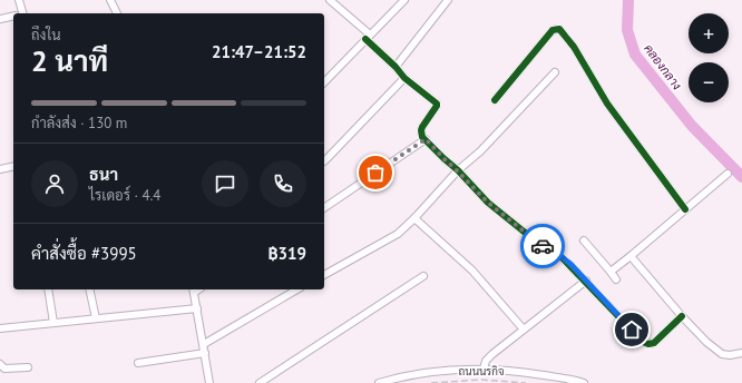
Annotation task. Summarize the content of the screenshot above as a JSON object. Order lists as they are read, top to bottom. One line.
{"streets":{"street":["ถนนนรกิจ"]},"water":["คลองกลาง"],"page":{"map_buttons":["+","−"],"heading":["2 นาที","ถึงใน","21:47–21:52"],"panel":["ธนา","ไรเดอร์ · 4.4","คำสั่งซื้อ #3995","฿319"],"bar":"กำลังส่ง · 130 m"}}
